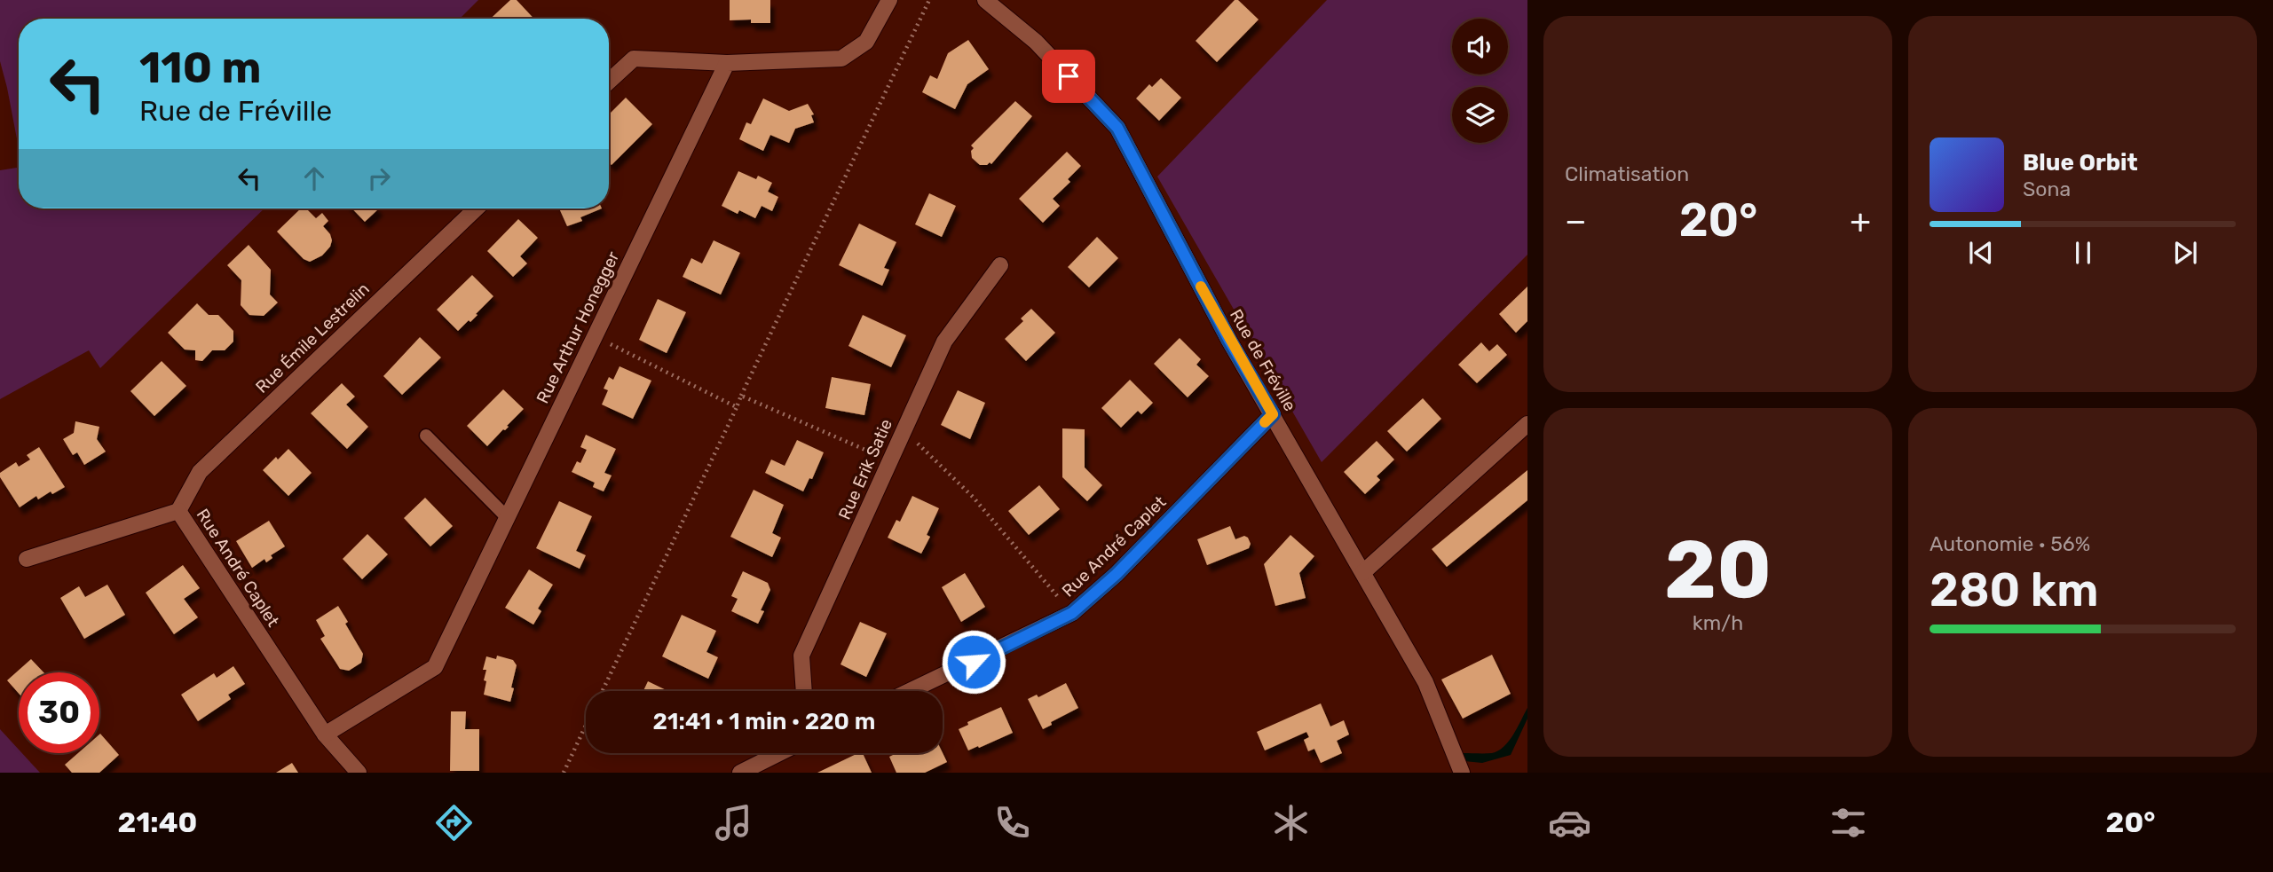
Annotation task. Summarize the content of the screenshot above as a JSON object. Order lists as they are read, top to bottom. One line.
{"streets":{"street":["Rue Arthur Honegger","Rue Émile Lestrelin","Rue de Fréville","Rue Erik Satie","Rue André Caplet"]},"crossings":[["Rue Arthur Honegger","Rue André Caplet"],["Rue Émile Lestrelin","Rue André Caplet"],["Rue de Fréville","Rue André Caplet"]],"page":{"tile":["Climatisation",["20","km/h"],["Autonomie · 56%","280 km"]],"turn":["110 m","Rue de Fréville"],"song":["Blue Orbit","Sona"],"heat":["−","20°","+"],"limit":"30","trip":"21:41 · 1 min · 220 m","tabs":["21:40","20°"]}}
